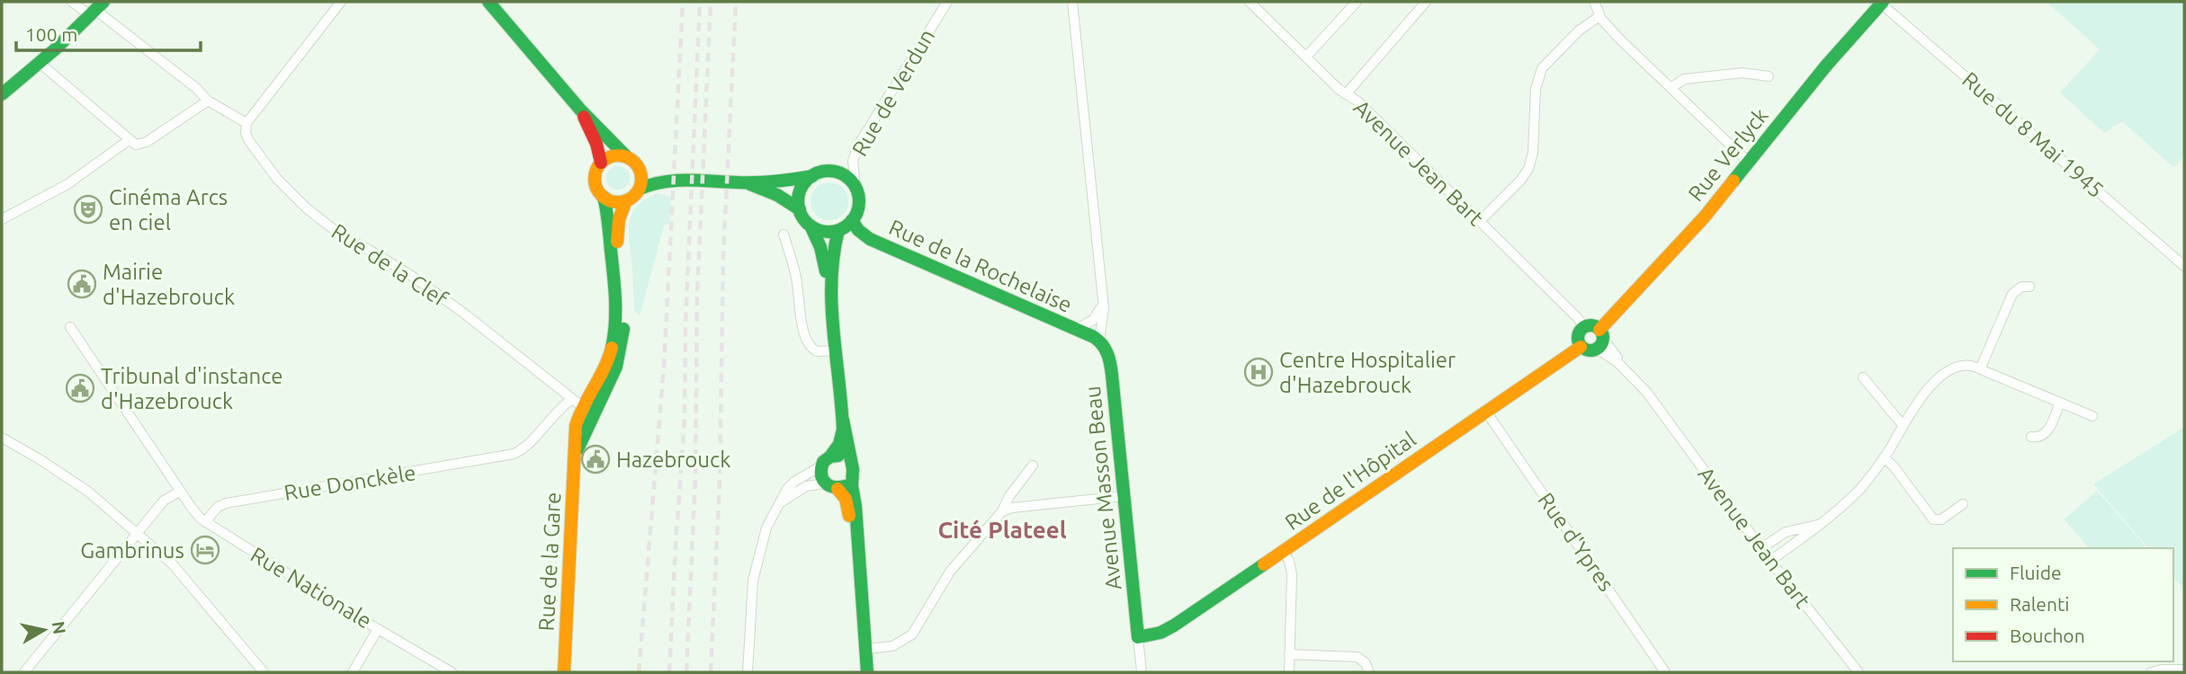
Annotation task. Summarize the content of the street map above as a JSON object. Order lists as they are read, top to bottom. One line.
{"streets":{"street":["Rue de Verdun","Rue du 8 Mai 1945","Rue Verlyck","Avenue Jean Bart","Rue de la Clef","Rue de la Rochelaise","Rue de l'Hôpital","Rue Donckèle","Avenue Masson Beau","Rue d'Ypres","Rue de la Gare","Rue Nationale"]},"crossings":[["Rue de Verdun","Rue de la Rochelaise"],["Rue du 8 Mai 1945","Rue Verlyck"],["Rue Verlyck","Avenue Jean Bart"],["Rue Verlyck","Rue de l'Hôpital"],["Avenue Jean Bart","Rue de l'Hôpital"],["Rue de la Clef","Rue Donckèle"],["Rue de la Clef","Rue de la Gare"],["Rue de la Rochelaise","Avenue Masson Beau"],["Rue de l'Hôpital","Avenue Masson Beau"],["Rue de l'Hôpital","Rue d'Ypres"],["Rue Donckèle","Rue de la Gare"],["Rue Donckèle","Rue Nationale"]],"districts":["Cité Plateel"],"places":{"theatre":["Cinéma Arcs en ciel"],"public building":["Mairie d'Hazebrouck","Tribunal d'instance d'Hazebrouck","Hazebrouck"],"hospital":["Centre Hospitalier d'Hazebrouck"],"hotel":["Gambrinus"]},"legend":["Fluide","Ralenti","Bouchon"],"scale_bar":"100 m","north":"right"}
